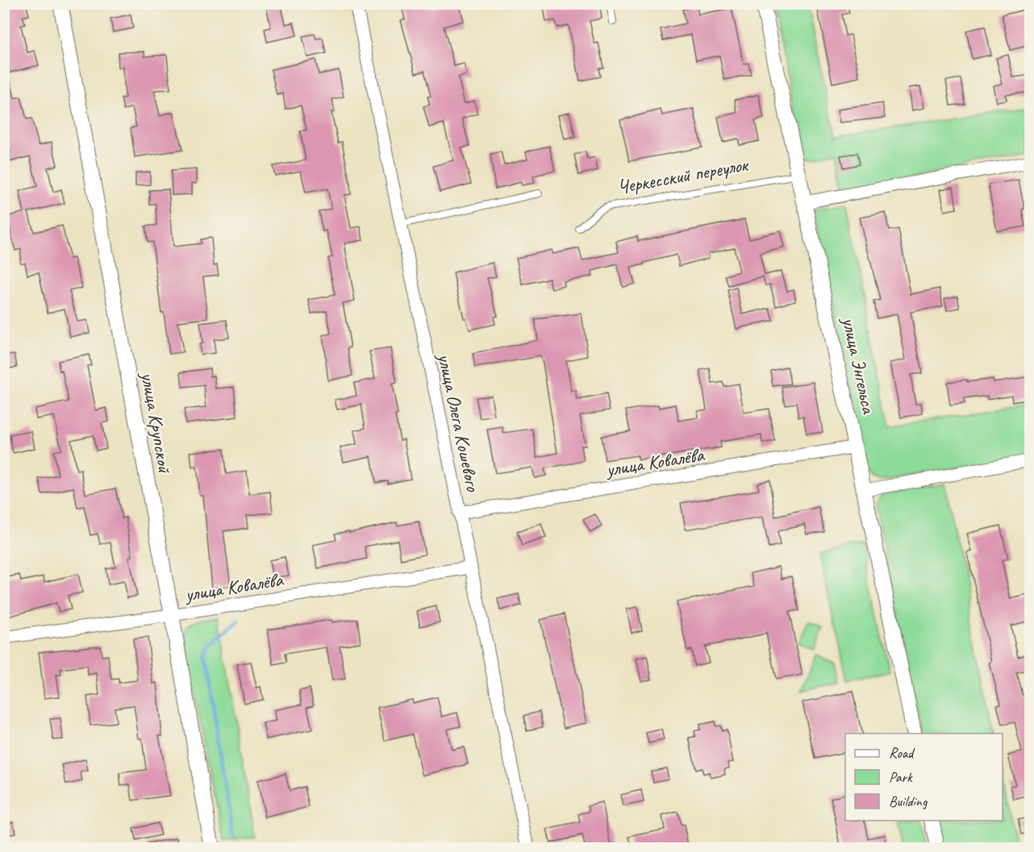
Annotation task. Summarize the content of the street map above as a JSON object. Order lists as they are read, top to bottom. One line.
{"streets":{"street":["улица Энгельса","улица Крупской","улица Олега Кошевого","улица Ковалёва"],"lane":["Черкесский переулок"]},"crossings":[["Черкесский переулок","улица Энгельса"],["улица Энгельса","улица Ковалёва"],["улица Крупской","улица Ковалёва"],["улица Олега Кошевого","улица Ковалёва"]],"legend":["Road","Park","Building"]}
